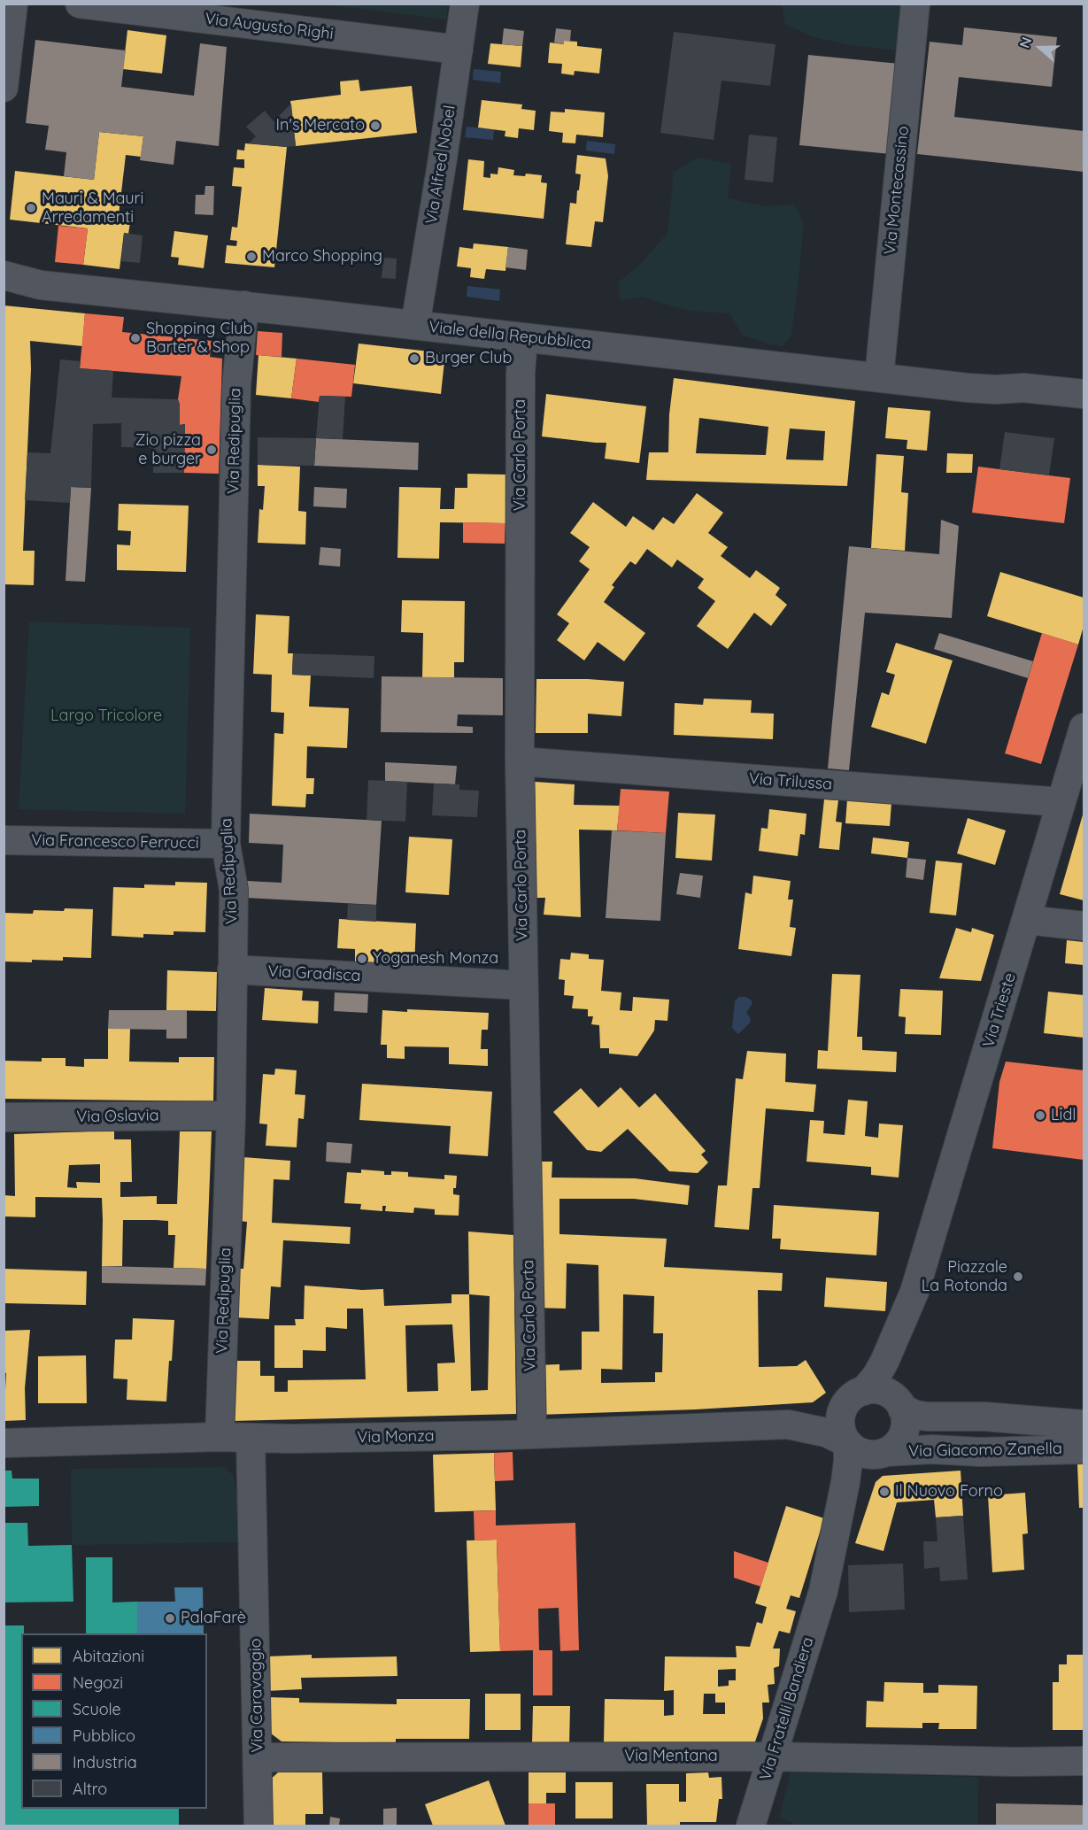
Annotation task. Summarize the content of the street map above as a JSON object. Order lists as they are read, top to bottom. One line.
{"streets":{"street":["Via Augusto Righi","Via Alfred Nobel","Via Montecassino","Viale della Repubblica","Via Redipuglia","Via Carlo Porta","Via Trilussa","Via Francesco Ferrucci","Via Gradisca","Via Trieste","Via Oslavia","Via Monza","Via Giacomo Zanella","Via Caravaggio","Via Fratelli Bandiera","Via Mentana"]},"crossings":[["Via Augusto Righi","Via Alfred Nobel"],["Via Alfred Nobel","Viale della Repubblica"],["Via Montecassino","Viale della Repubblica"],["Viale della Repubblica","Via Redipuglia"],["Viale della Repubblica","Via Carlo Porta"],["Via Redipuglia","Via Francesco Ferrucci"],["Via Redipuglia","Via Gradisca"],["Via Redipuglia","Via Oslavia"],["Via Redipuglia","Via Monza"],["Via Carlo Porta","Via Trilussa"],["Via Carlo Porta","Via Gradisca"],["Via Carlo Porta","Via Monza"],["Via Trilussa","Via Trieste"],["Via Trieste","Via Monza"],["Via Trieste","Via Giacomo Zanella"],["Via Trieste","Via Fratelli Bandiera"],["Via Monza","Via Giacomo Zanella"],["Via Monza","Via Caravaggio"],["Via Monza","Via Fratelli Bandiera"],["Via Giacomo Zanella","Via Fratelli Bandiera"],["Via Caravaggio","Via Mentana"],["Via Fratelli Bandiera","Via Mentana"]],"parks":["Largo Tricolore"],"places":["In's Mercato","Mauri & Mauri Arredamenti","Marco Shopping","Shopping Club Barter & Shop","Burger Club","Zio pizza e burger","Yoganesh Monza","Lidl","Piazzale La Rotonda","Il Nuovo Forno","PalaFarè"],"legend":["Abitazioni","Negozi","Scuole","Pubblico","Industria","Altro"],"north":"left"}
